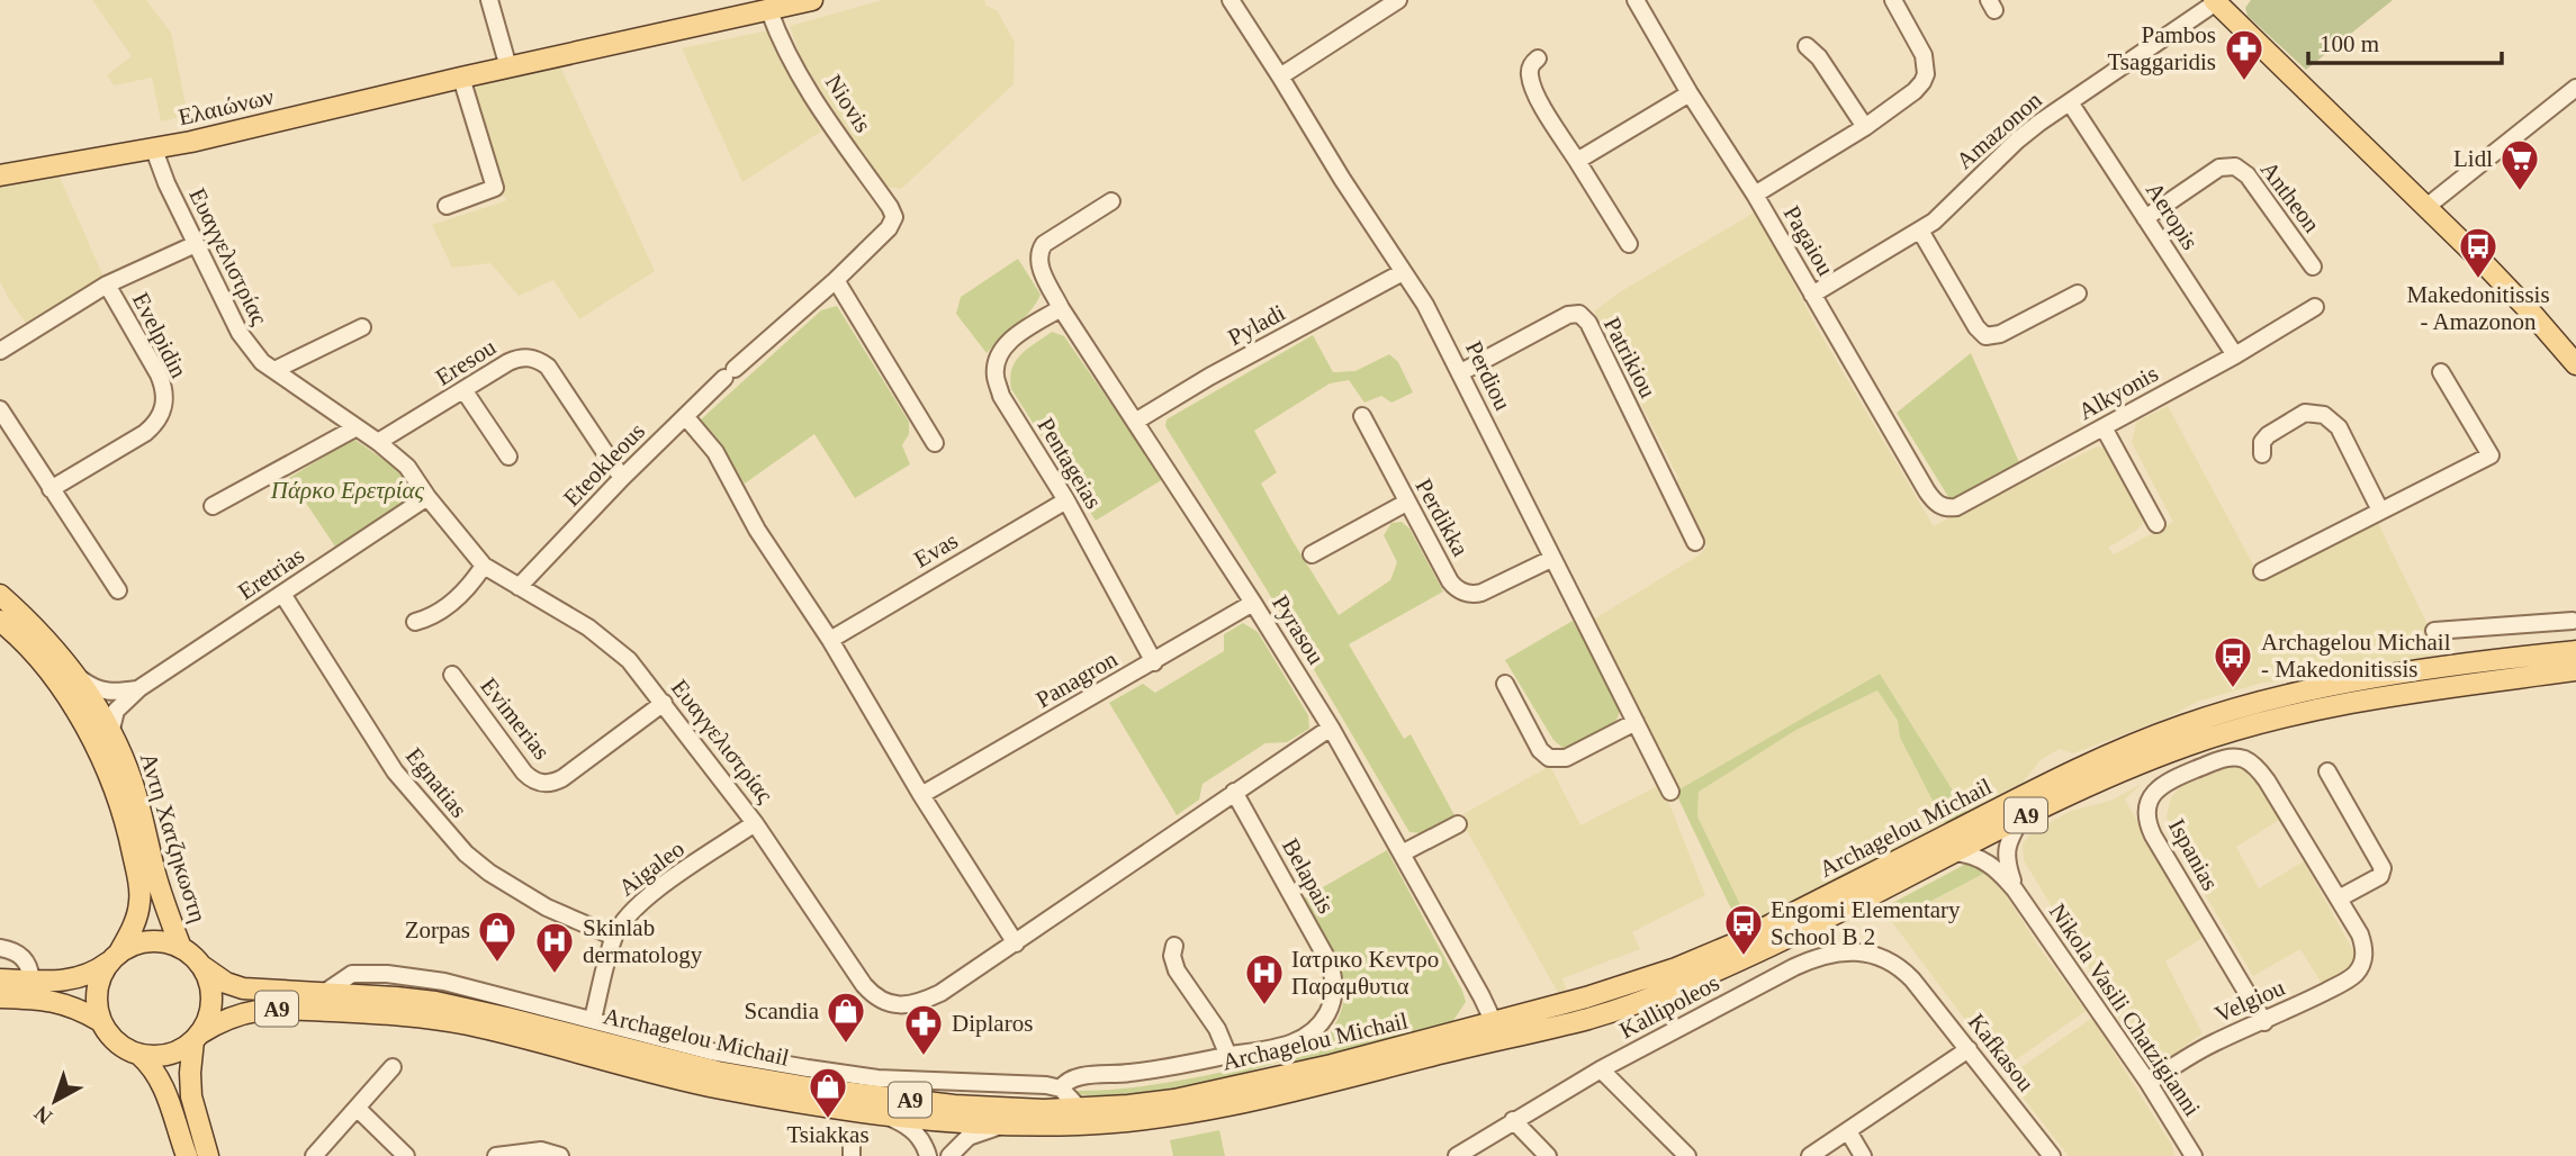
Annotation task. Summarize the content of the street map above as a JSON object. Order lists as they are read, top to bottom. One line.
{"streets":{"main road":["Ελαιώνων","A9","Archagelou Michail","Αντη Χατζηκωστη"],"street":["Niovis","Amazonon","Antheon","Aeropis","Pagaiou","Ευαγγελιστρίας","Pyladi","Evelpidin","Patrikiou","Eresou","Perdiou","Alkyonis","Pentageias","Eteokleous","Perdikka","Evas","Eretrias","Pyrasou","Panagron","Evimerias","Egnatias","Ispanias","Aigaleo","Belapais","Velgiou","Kallipoleos","Nikola Vasili Chatzigianni","Kafkasou"]},"crossings":[["Niovis","Ελαιώνων"],["Niovis","Eteokleous"],["Ελαιώνων","Ευαγγελιστρίας"],["Amazonon","Aeropis"],["Amazonon","Pagaiou"],["Antheon","Aeropis"],["Aeropis","Alkyonis"],["Pagaiou","Alkyonis"],["Ευαγγελιστρίας","Eresou"],["Ευαγγελιστρίας","Eteokleous"],["Ευαγγελιστρίας","Eretrias"],["Ευαγγελιστρίας","Pyrasou"],["Ευαγγελιστρίας","Evimerias"],["Ευαγγελιστρίας","Aigaleo"],["Ευαγγελιστρίας","Belapais"],["Pyladi","Perdiou"],["Pyladi","Pyrasou"],["Patrikiou","Perdiou"],["Eresou","Eteokleous"],["Perdiou","Perdikka"],["Pentageias","Evas"],["Pentageias","Pyrasou"],["Pentageias","Panagron"],["Eretrias","Egnatias"],["Eretrias","Αντη Χατζηκωστη"],["Pyrasou","Panagron"],["Pyrasou","Archagelou Michail"],["Egnatias","Aigaleo"],["A9","Archagelou Michail"],["A9","Αντη Χατζηκωστη"],["Archagelou Michail","Αντη Χατζηκωστη"],["Archagelou Michail","Nikola Vasili Chatzigianni"],["Ispanias","Velgiou"],["Velgiou","Nikola Vasili Chatzigianni"],["Kallipoleos","Kafkasou"]],"parks":["Πάρκο Ερετρίας"],"places":{"pharmacy":["Pambos Tsaggaridis","Diplaros"],"supermarket":["Lidl"],"bus stop":["Makedonitissis - Amazonon","Archagelou Michail - Makedonitissis","Engomi Elementary School B 2"],"shop":["Zorpas","Scandia","Tsiakkas"],"hospital":["Skinlab dermatology","Ιατρικο Κεντρο Παραμθυτια"]},"scale_bar":"100 m","north":"bottom left"}
